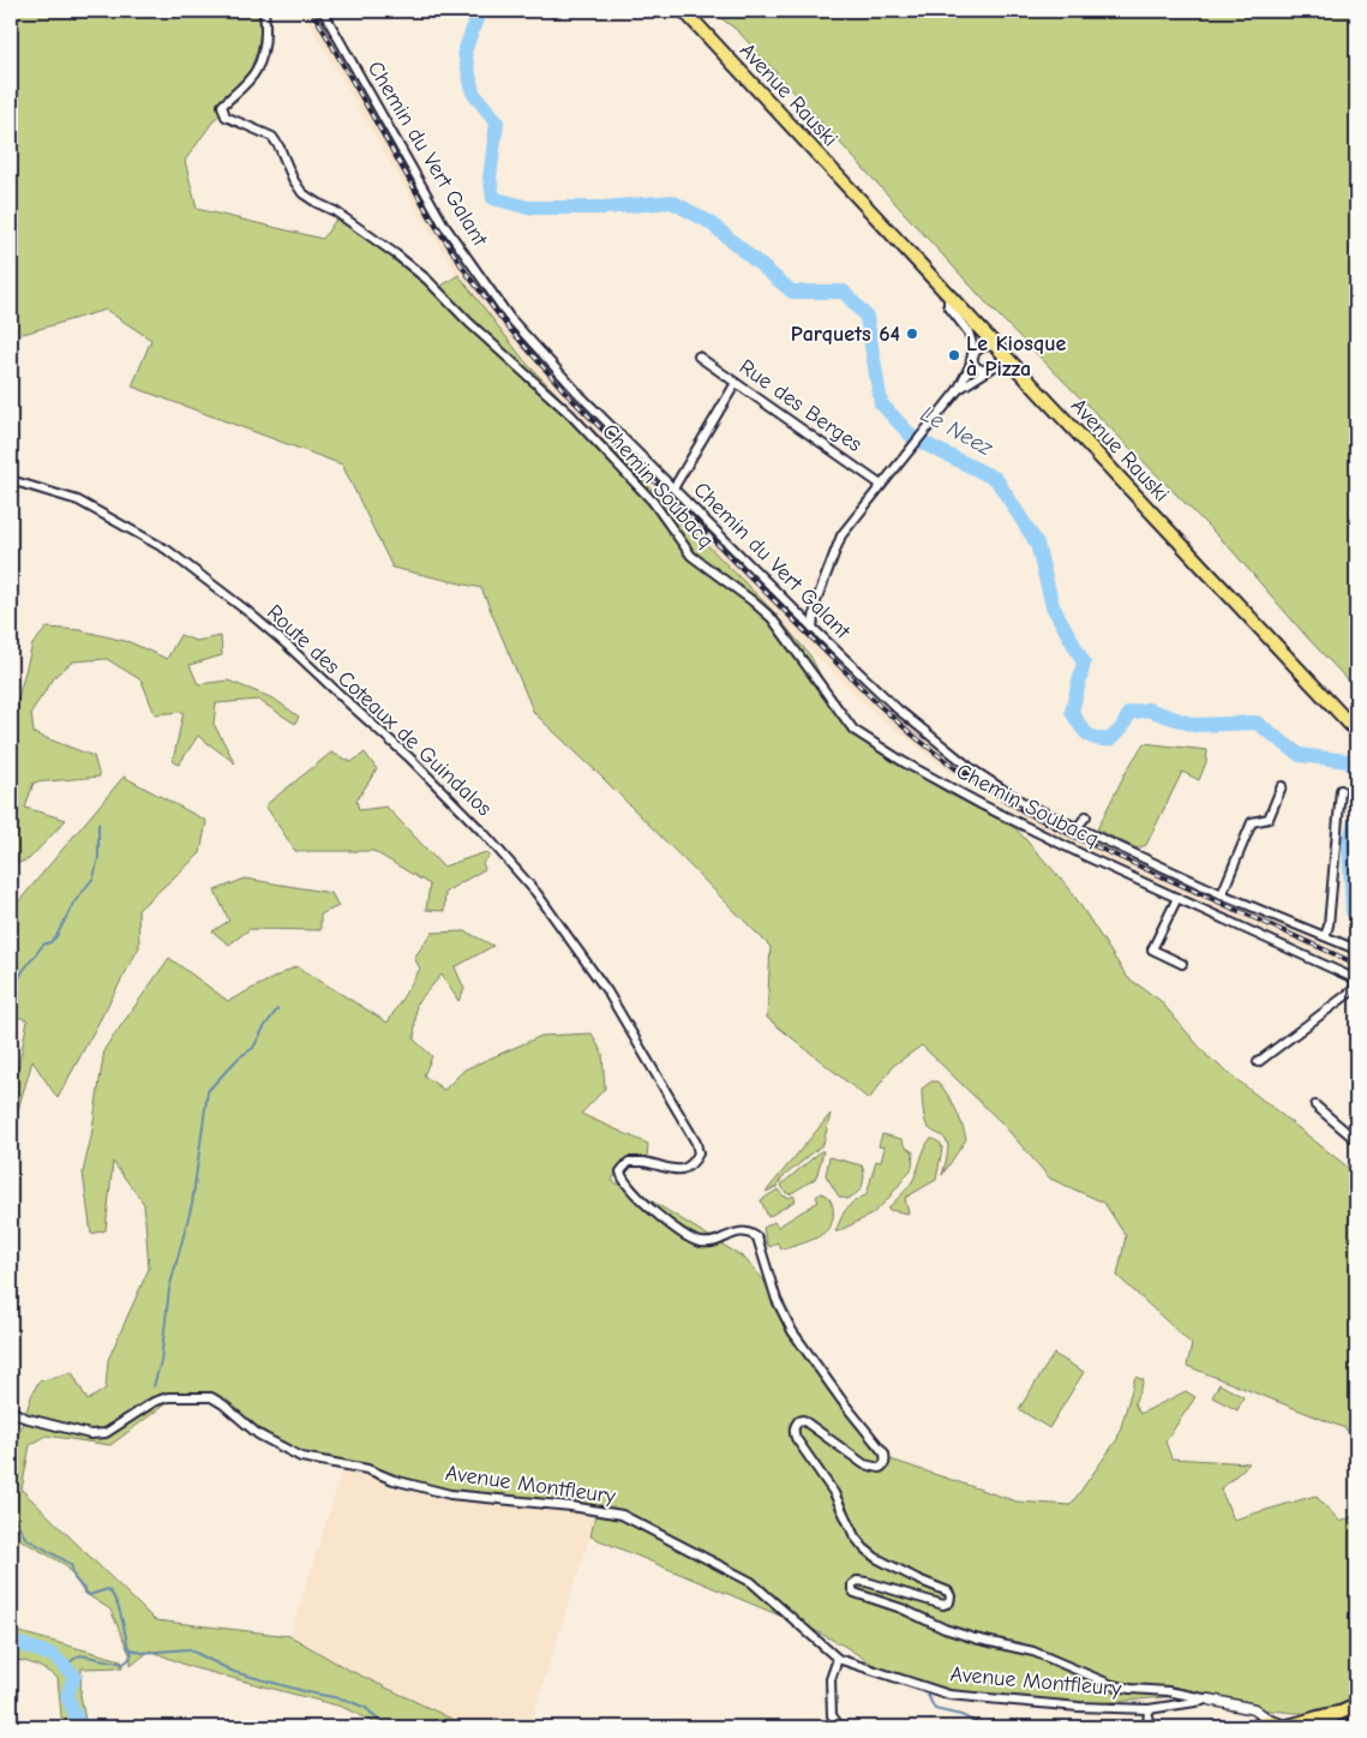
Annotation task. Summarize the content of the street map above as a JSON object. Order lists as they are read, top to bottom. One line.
{"streets":{"main road":["Avenue Rauski"],"street":["Chemin du Vert Galant","Rue des Berges","Chemin Soubacq","Route des Coteaux de Guindalos","Avenue Montfleury"]},"crossings":[["Route des Coteaux de Guindalos","Avenue Montfleury"]],"water":["Le Neez"],"places":["Parquets 64","Le Kiosque à Pizza"]}
